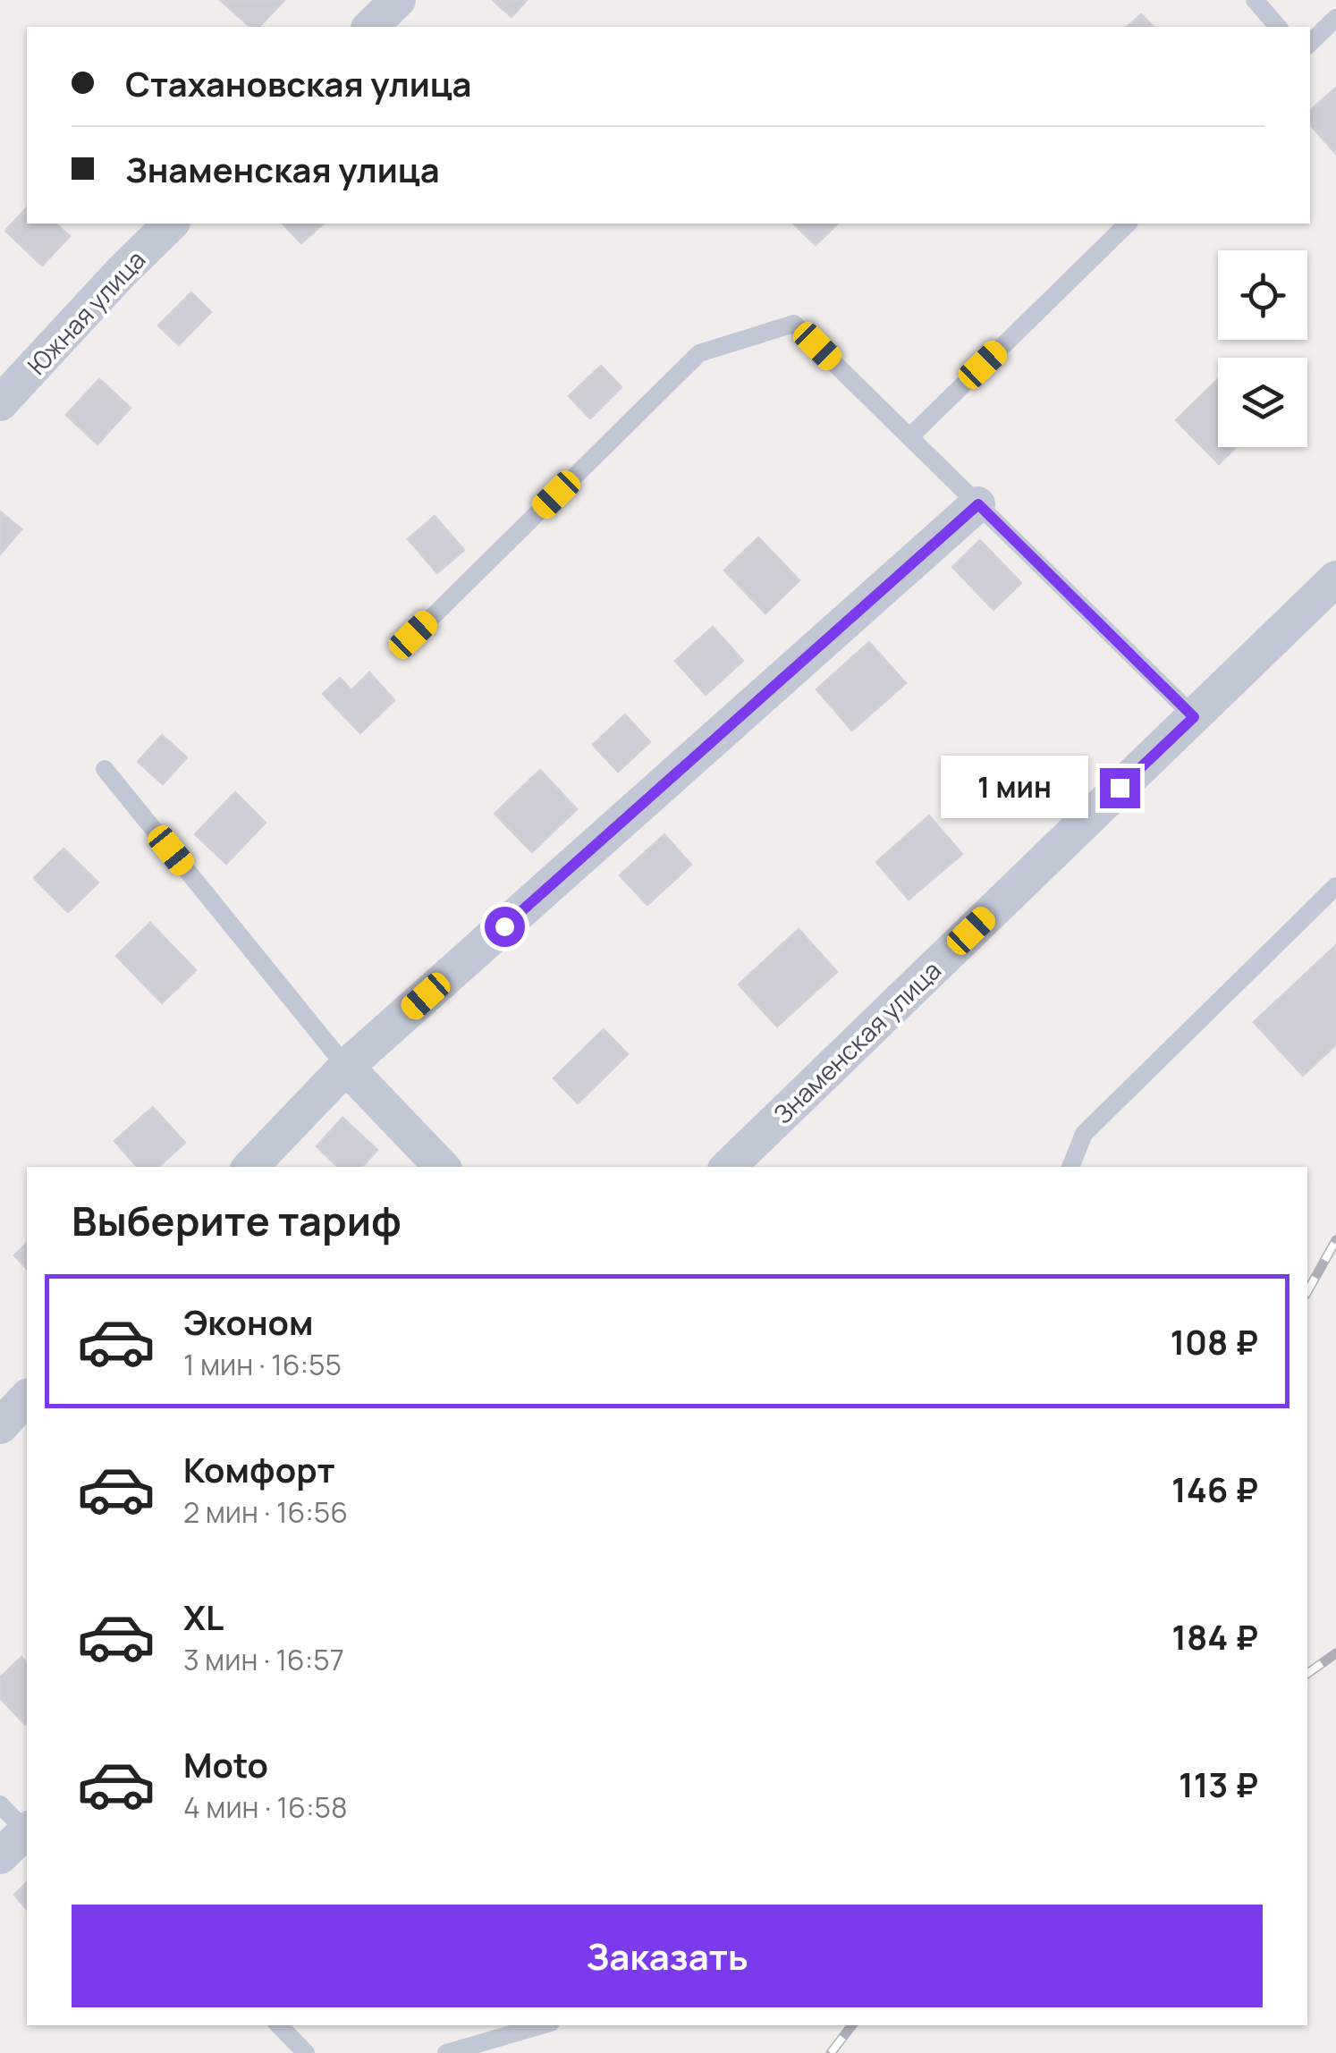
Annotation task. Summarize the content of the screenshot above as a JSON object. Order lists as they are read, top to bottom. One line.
{"streets":{"street":["Южная улица","Знаменская улица"]},"page":{"banner":["Стахановская улица","Знаменская улица"],"bubble":"1 мин","heading":"Выберите тариф","list":[{"name":"Эконом","note":"1 мин · 16:55","value":"108 ₽"},{"name":"Комфорт","note":"2 мин · 16:56","value":"146 ₽"},{"name":"XL","note":"3 мин · 16:57","value":"184 ₽"},{"name":"Moto","note":"4 мин · 16:58","value":"113 ₽"}],"buttons":"Заказать"}}
